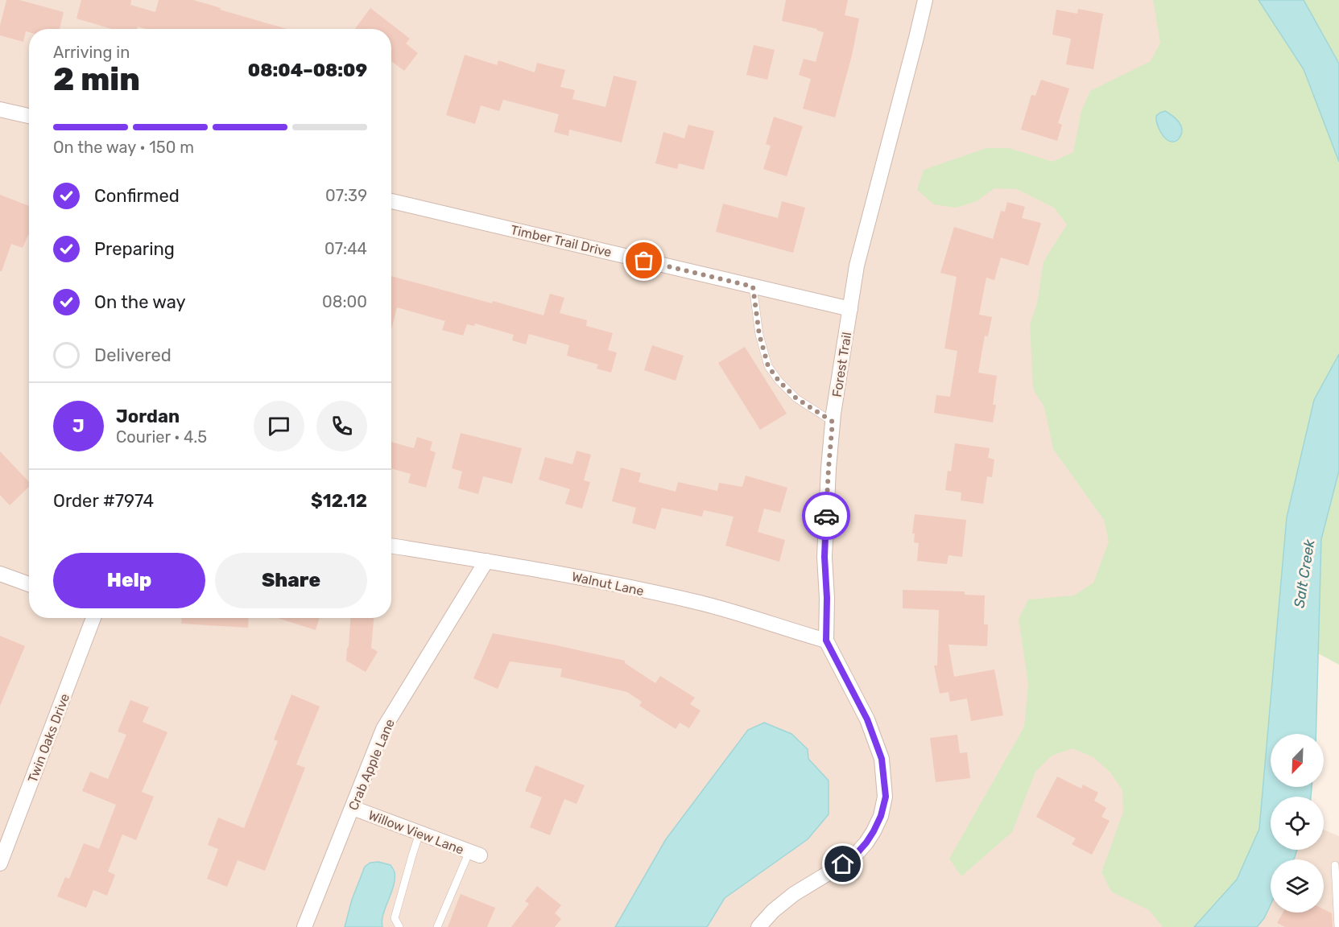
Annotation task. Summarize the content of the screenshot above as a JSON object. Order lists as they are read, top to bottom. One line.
{"streets":{"street":["Timber Trail Drive","Forest Trail","Walnut Lane","Twin Oaks Drive","Crab Apple Lane","Willow View Lane"]},"crossings":[["Timber Trail Drive","Forest Trail"],["Forest Trail","Walnut Lane"],["Walnut Lane","Crab Apple Lane"],["Crab Apple Lane","Willow View Lane"]],"water":["Salt Creek"],"north":"bottom left","page":{"heading":["2 min","Arriving in","08:04–08:09"],"panel":["Jordan","Courier · 4.5","Order #7974","$12.12"],"bar":"On the way · 150 m","list":[["Confirmed","07:39"],["Preparing","07:44"],["On the way","08:00"],"Delivered"],"round":"J","buttons":["Help","Share"]}}
